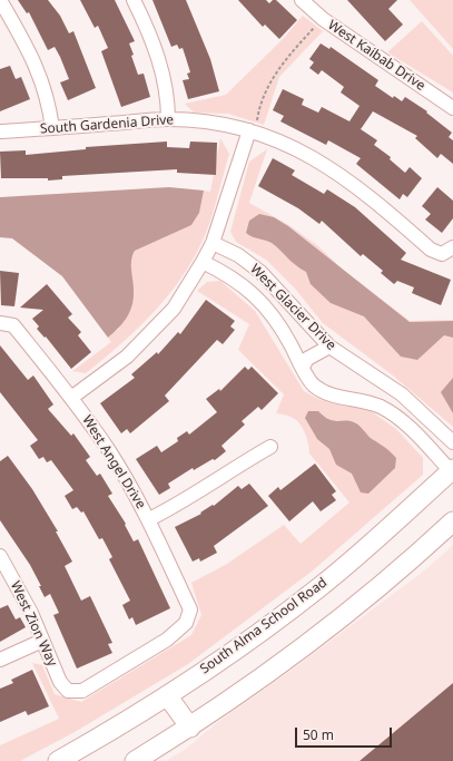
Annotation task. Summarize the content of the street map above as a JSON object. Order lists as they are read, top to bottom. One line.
{"streets":{"main road":["South Alma School Road"],"street":["West Kaibab Drive","South Gardenia Drive","West Glacier Drive","West Angel Drive","West Zion Way"]},"crossings":[["West Glacier Drive","South Alma School Road"],["West Angel Drive","West Zion Way"]],"scale_bar":"50 m"}
